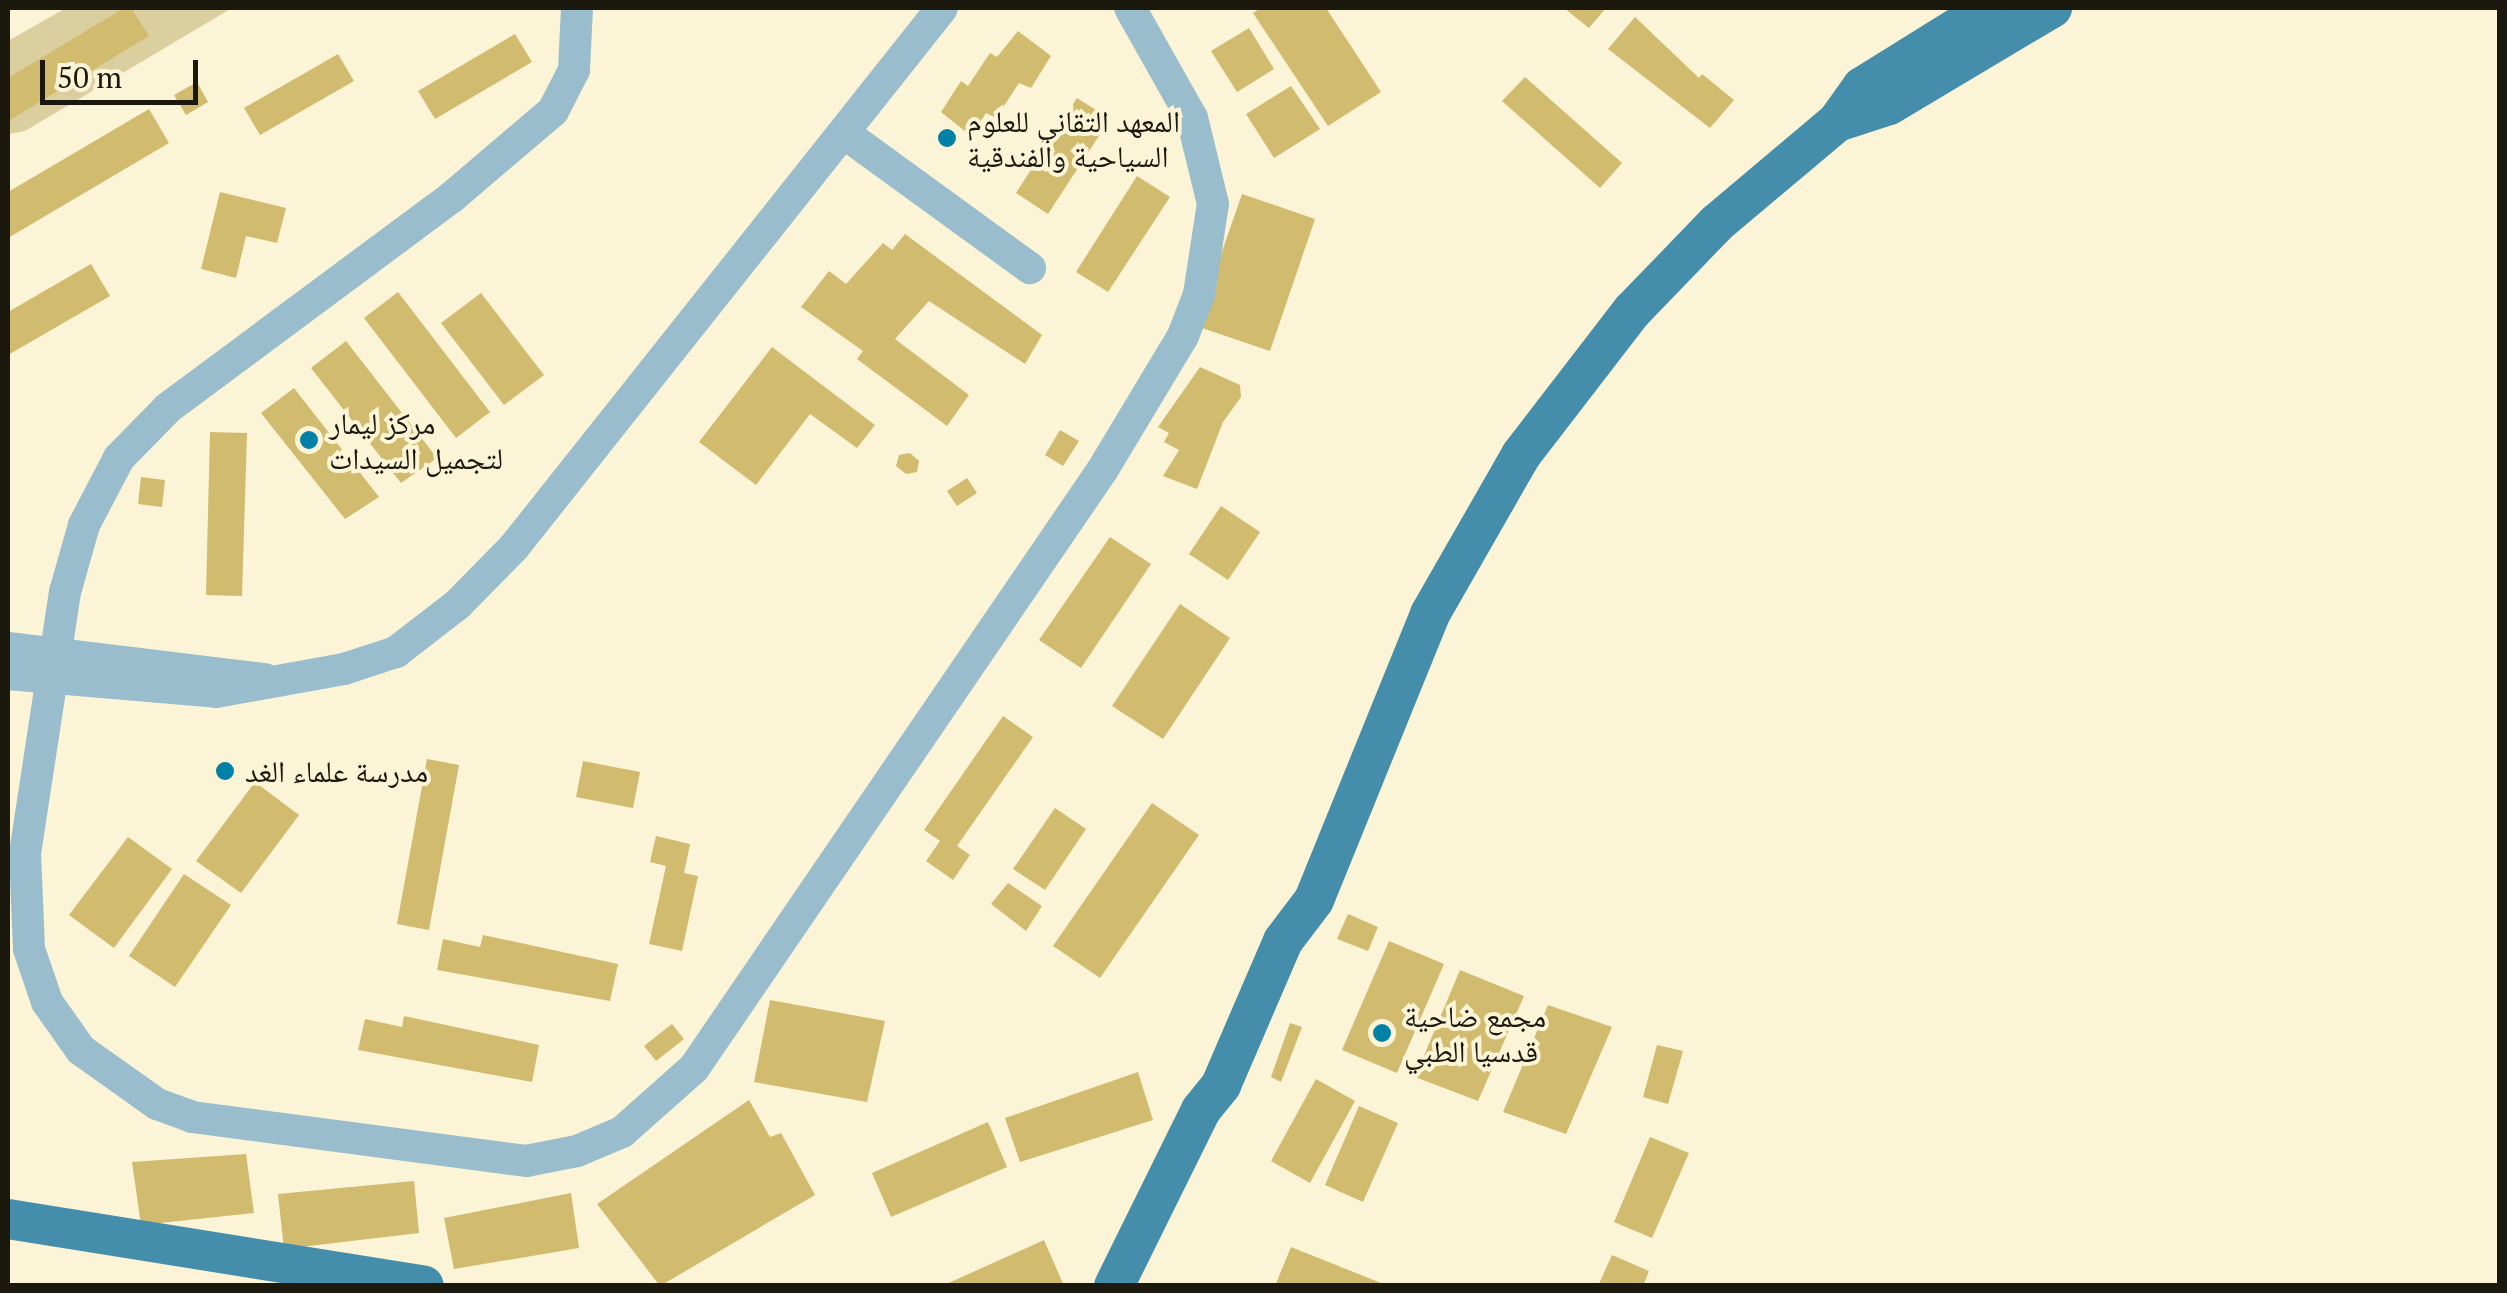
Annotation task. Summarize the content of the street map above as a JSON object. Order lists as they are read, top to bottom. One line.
{"places":["المعهد التقاني للعلوم السياحية والفندقية","مركز ليمار لتجميل السيدات","مدرسة علماء الغد","مجمع ضاحية قدسيا الطبي"],"scale_bar":"50 m"}
